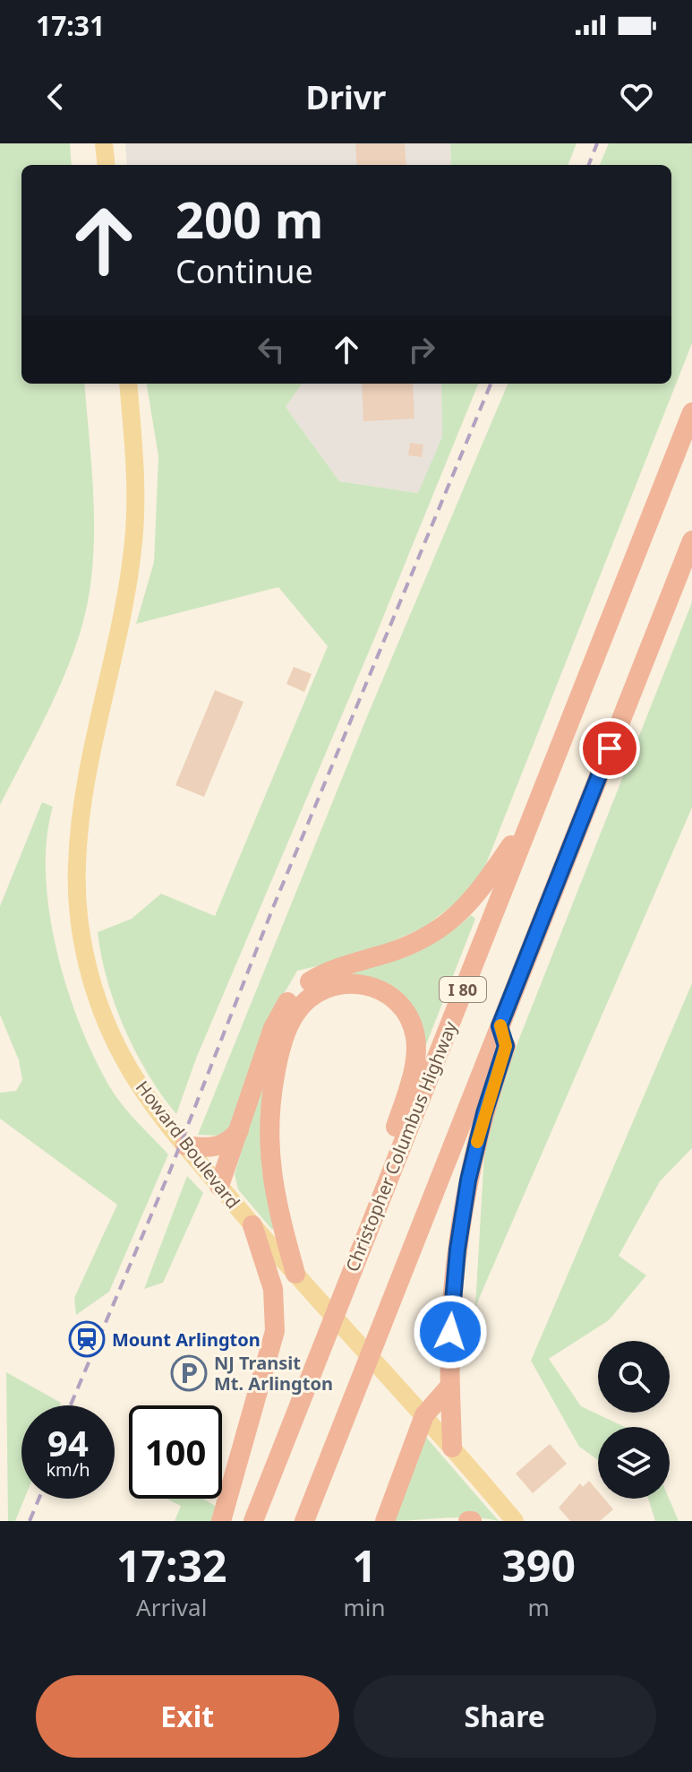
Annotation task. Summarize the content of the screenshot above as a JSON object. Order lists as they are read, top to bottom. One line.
{"streets":{"highway":["I 80","Christopher Columbus Highway"],"main road":["Howard Boulevard"]},"places":{"station":["Mount Arlington"],"parking":["NJ Transit Mt. Arlington"]},"page":{"status":"17:31","header":"Drivr","turn":["200 m","Continue"],"speed":"94 km/h","limit":"100","eta":["17:32","Arrival","1","min","390","m"],"buttons":["Exit","Share"]}}
